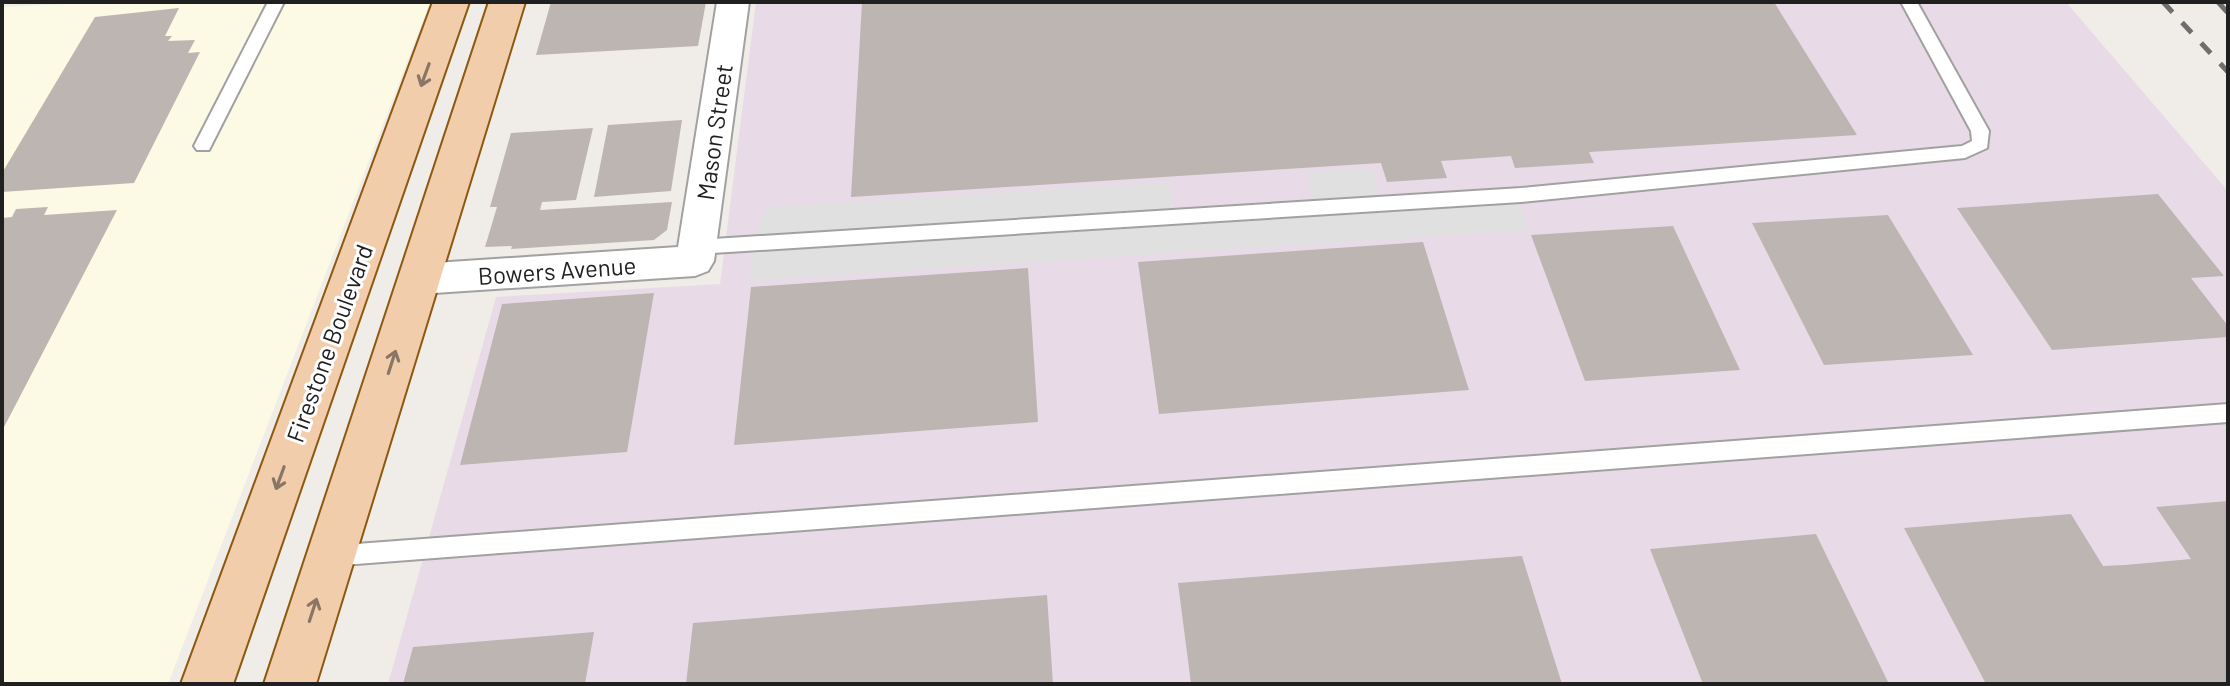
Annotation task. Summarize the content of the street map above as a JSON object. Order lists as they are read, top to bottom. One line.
{"streets":{"main road":["Firestone Boulevard"],"street":["Mason Street","Bowers Avenue"]},"crossings":[["Mason Street","Bowers Avenue"]]}
